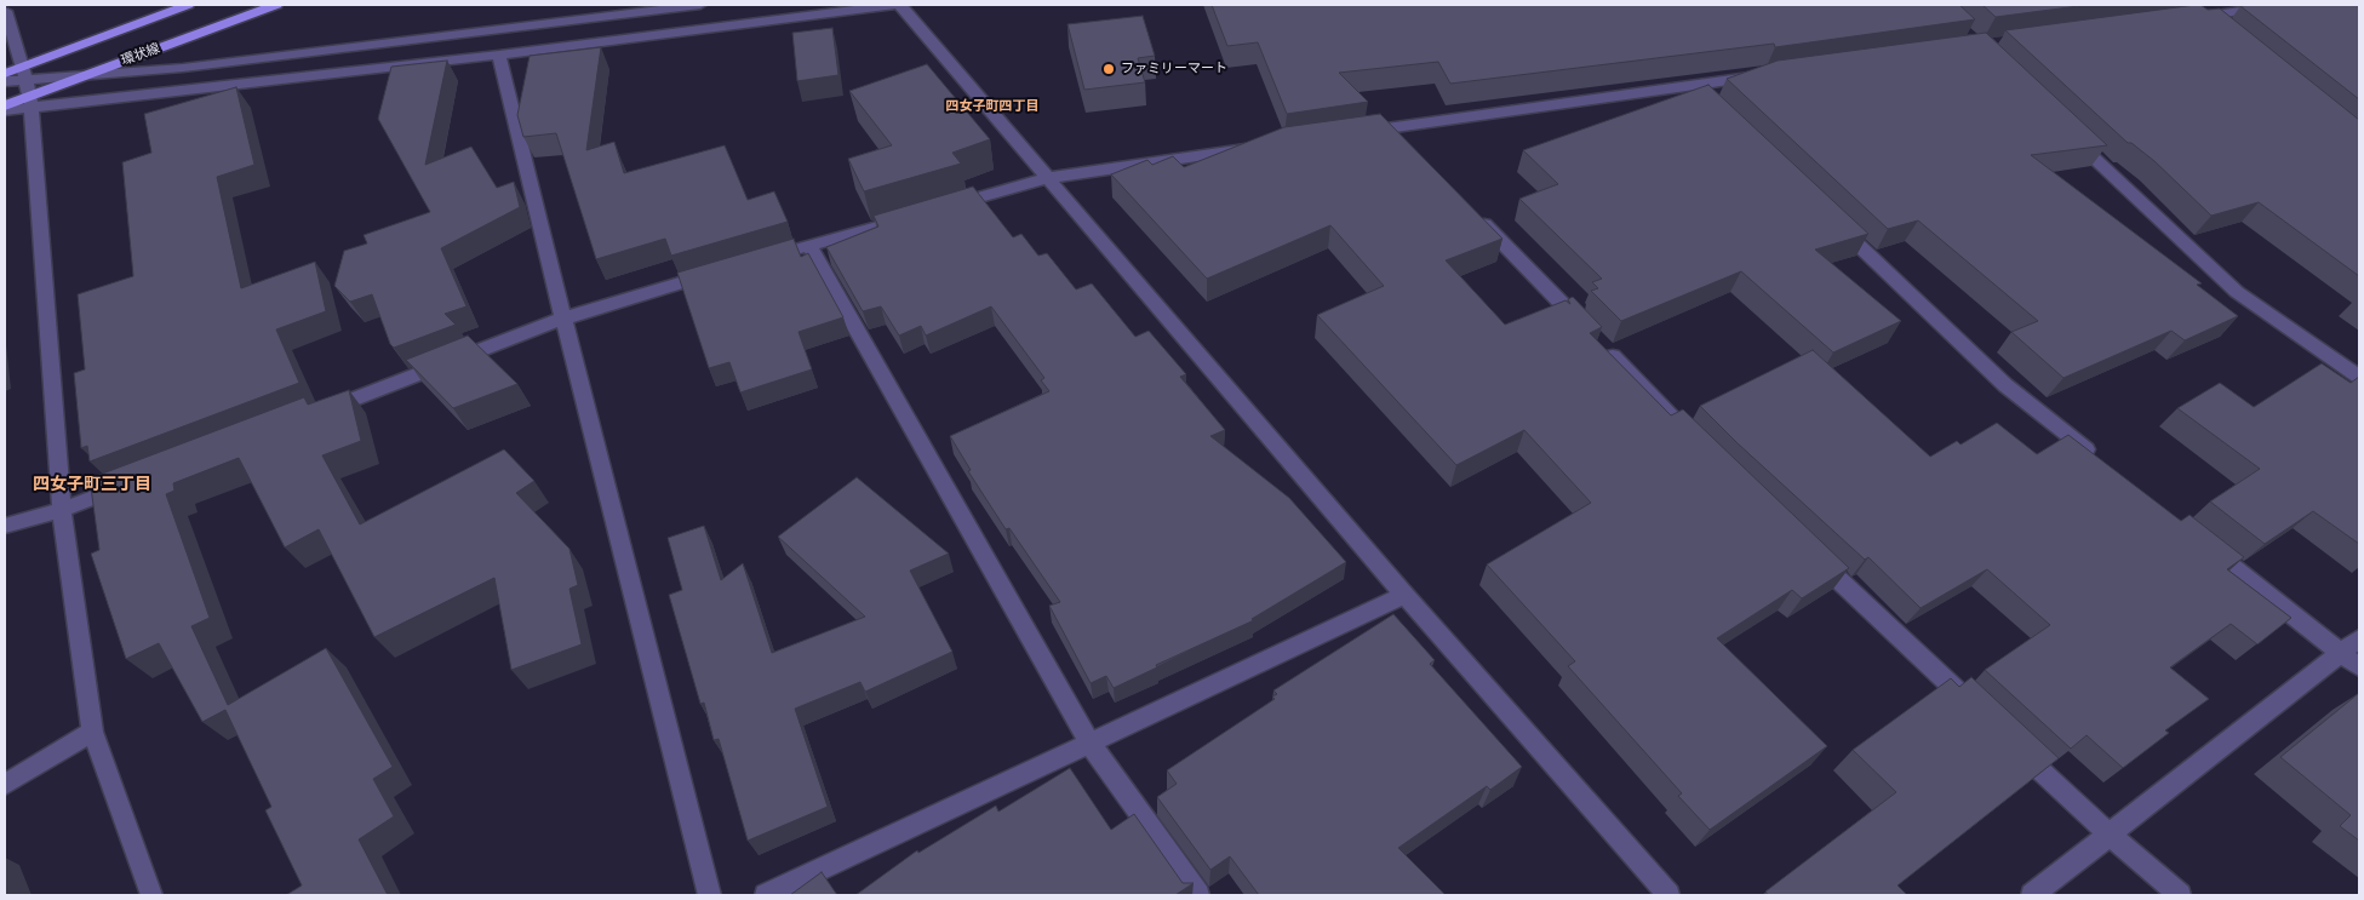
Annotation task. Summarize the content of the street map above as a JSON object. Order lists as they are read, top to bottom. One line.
{"streets":{"main road":["環状線"]},"districts":["四女子町四丁目","四女子町三丁目"],"places":["ファミリーマート"]}
